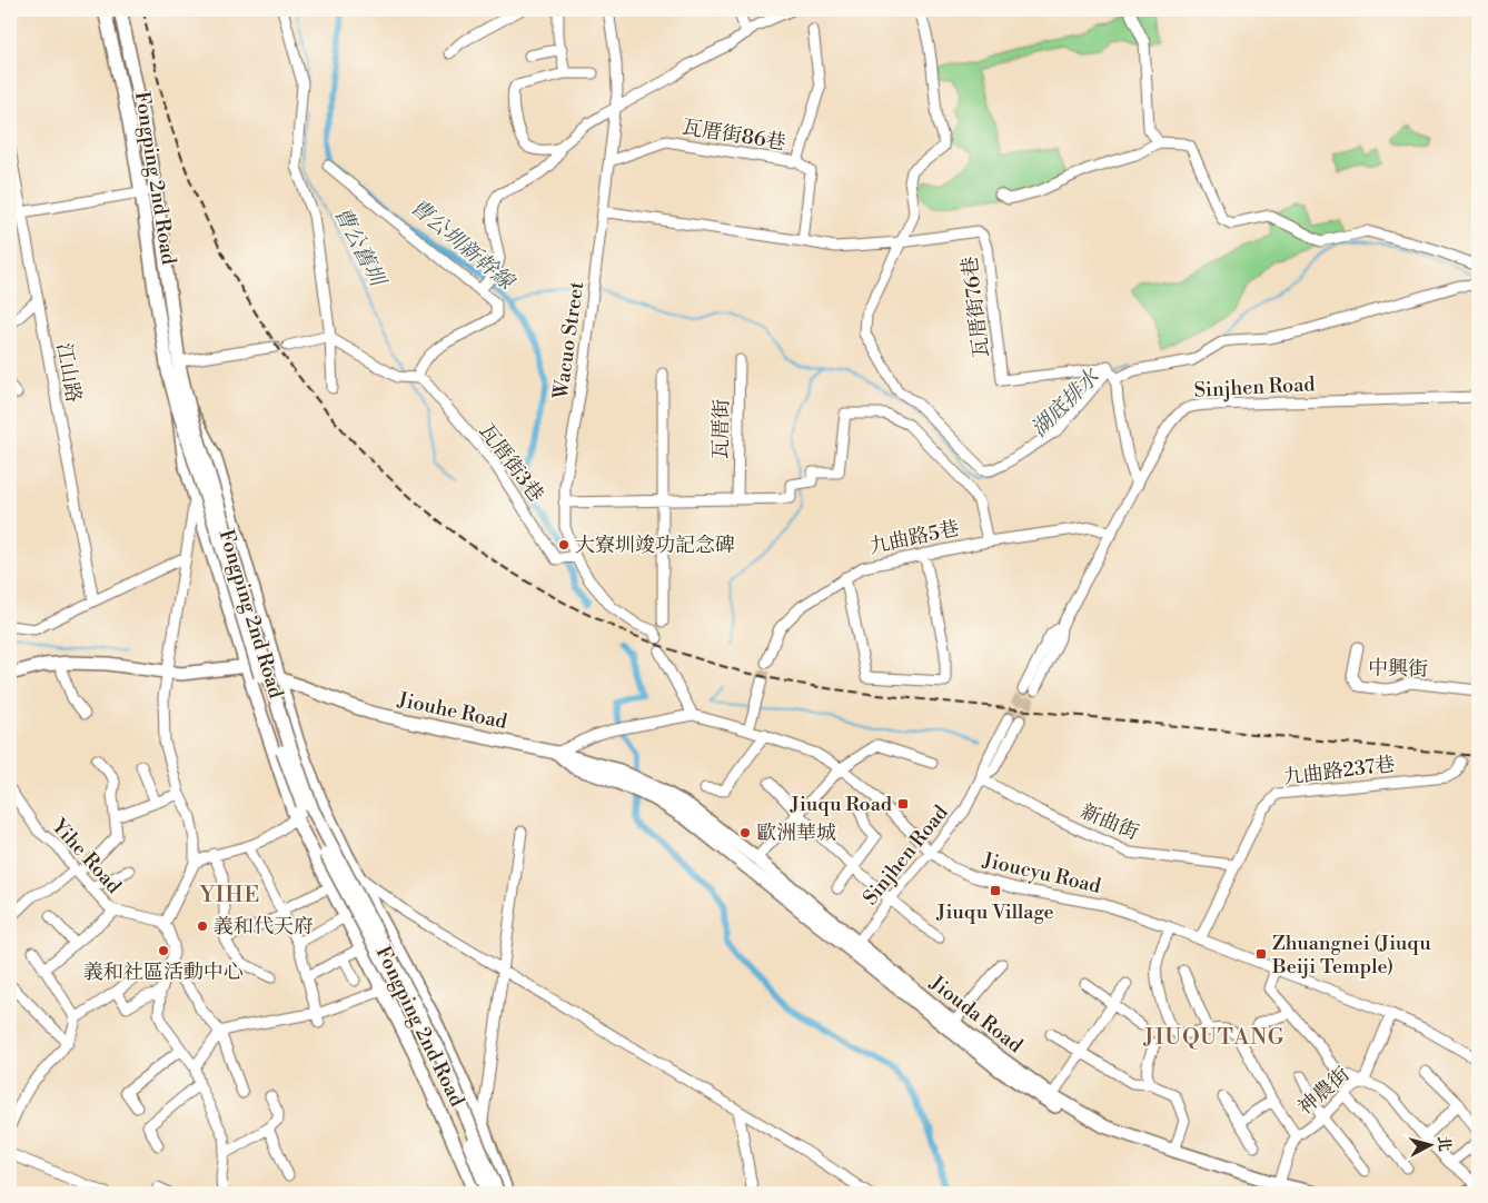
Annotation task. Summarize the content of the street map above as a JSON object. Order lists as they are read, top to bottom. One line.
{"streets":{"main road":["Fongping 2nd Road","Jiouhe Road","Jiouda Road"],"street":["瓦厝街86巷","瓦厝街76巷","Wacuo Street","江山路","Sinjhen Road","瓦厝街","瓦厝街3巷","九曲路5巷","中興街","九曲路237巷","新曲街","Yihe Road","Jioucyu Road","神農街"]},"crossings":[["瓦厝街86巷","瓦厝街76巷"],["瓦厝街86巷","Wacuo Street"],["Fongping 2nd Road","Jiouhe Road"],["瓦厝街76巷","Wacuo Street"],["Wacuo Street","瓦厝街3巷"],["Sinjhen Road","九曲路5巷"],["Sinjhen Road","新曲街"],["Sinjhen Road","Jioucyu Road"],["Sinjhen Road","Jiouda Road"],["Jiouhe Road","Jioucyu Road"],["Jiouhe Road","Jiouda Road"],["九曲路237巷","新曲街"],["九曲路237巷","Jioucyu Road"],["Jioucyu Road","神農街"],["Jiouda Road","神農街"]],"districts":["YIHE","JIUQUTANG"],"water":["曹公圳新幹線","曹公舊圳","湖底排水"],"places":{"other":["大寮圳竣功記念碑","歐洲華城","義和代天府","義和社區活動中心"],"transit":["Jiuqu Road","Jiuqu Village","Zhuangnei (Jiuqu Beiji Temple)"]},"north":"right"}
